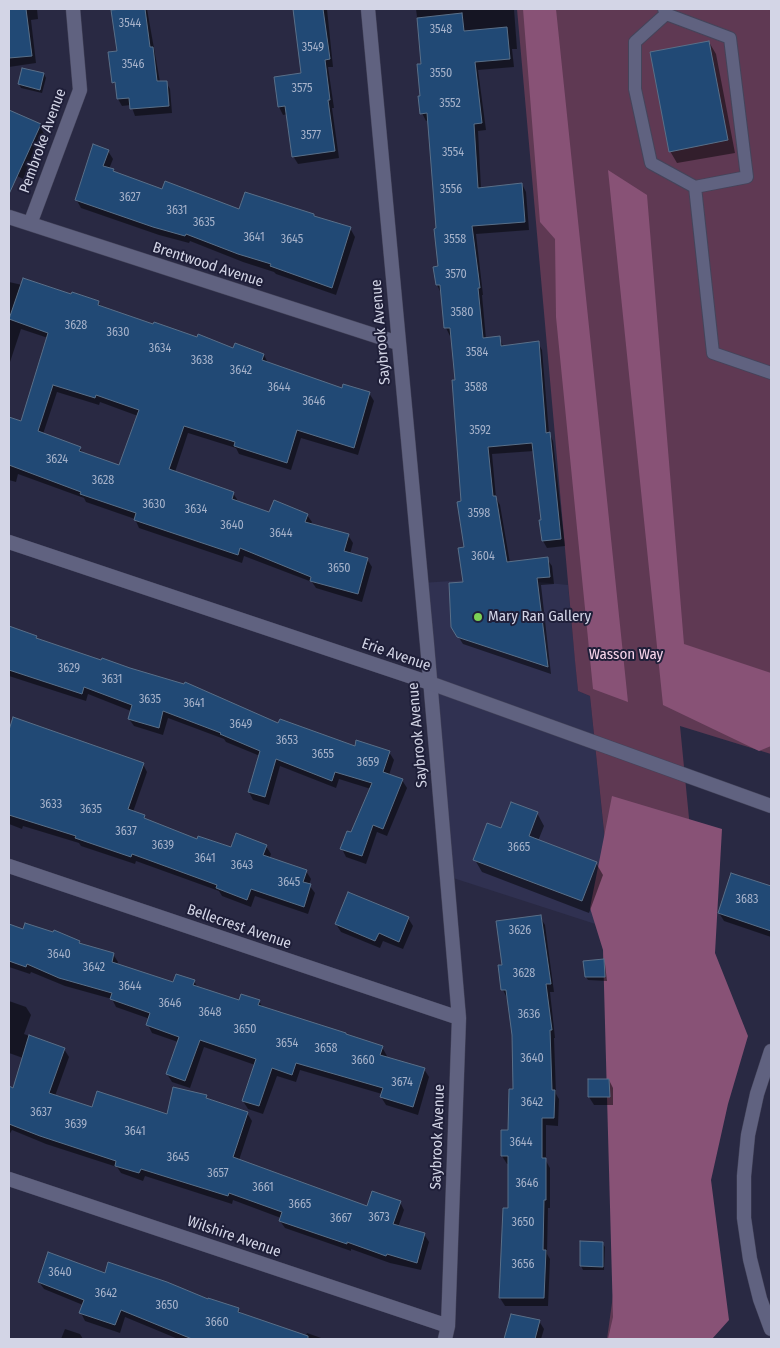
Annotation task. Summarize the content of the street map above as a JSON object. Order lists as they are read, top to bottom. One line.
{"streets":{"street":["Pembroke Avenue","Brentwood Avenue","Saybrook Avenue","Erie Avenue","Bellecrest Avenue","Wilshire Avenue"]},"crossings":[["Pembroke Avenue","Brentwood Avenue"],["Brentwood Avenue","Saybrook Avenue"],["Saybrook Avenue","Erie Avenue"],["Saybrook Avenue","Bellecrest Avenue"],["Saybrook Avenue","Wilshire Avenue"]],"parks":["Wasson Way"],"places":["Mary Ran Gallery"],"house_numbers":["3544","3548","3549","3546","3550","3575","3552","3577","3554","3556","3627","3631","3635","3641","3645","3558","3570","3580","3628","3630","3634","3584","3638","3642","3644","3588","3646","3592","3624","3628","3630","3634","3598","3640","3644","3604","3650","3629","3631","3635","3641","3649","3653","3655","3659","3633","3635","3637","3639","3665","3641","3643","3645","3683","3626","3640","3642","3628","3644","3646","3648","3636","3650","3654","3658","3640","3660","3674","3642","3637","3639","3641","3644","3645","3657","3646","3661","3665","3673","3667","3650","3656","3640","3642","3650","3660"]}
